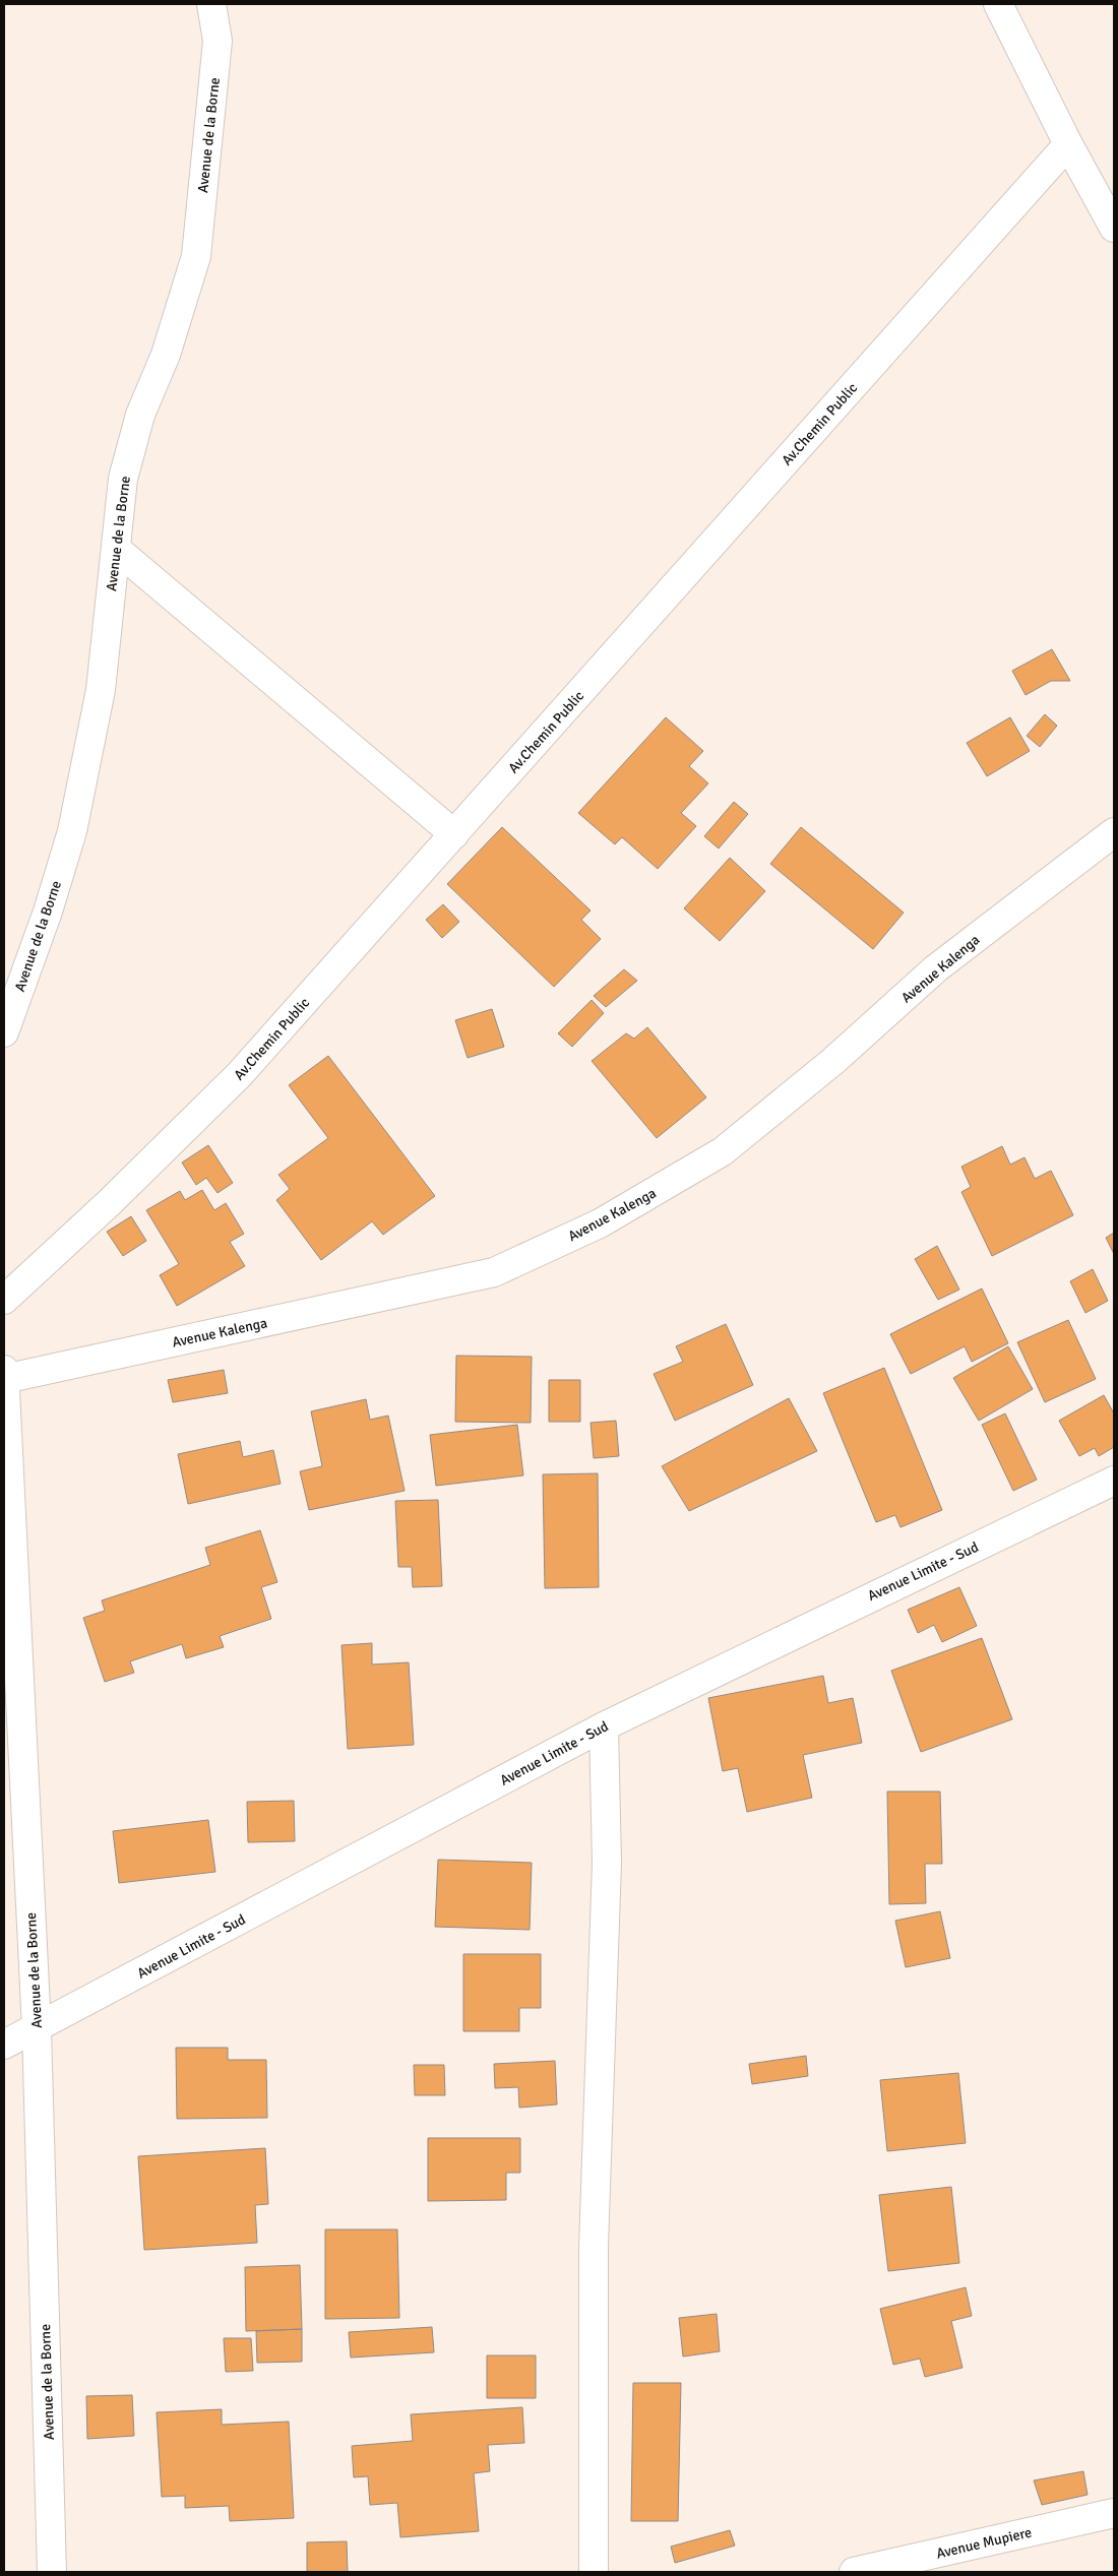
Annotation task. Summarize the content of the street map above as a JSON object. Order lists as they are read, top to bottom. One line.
{"streets":{"street":["Avenue de la Borne","Av.Chemin Public","Avenue Kalenga","Avenue Limite - Sud","Avenue Mupiere"]},"crossings":[["Avenue de la Borne","Avenue Kalenga"],["Avenue de la Borne","Avenue Limite - Sud"]]}
